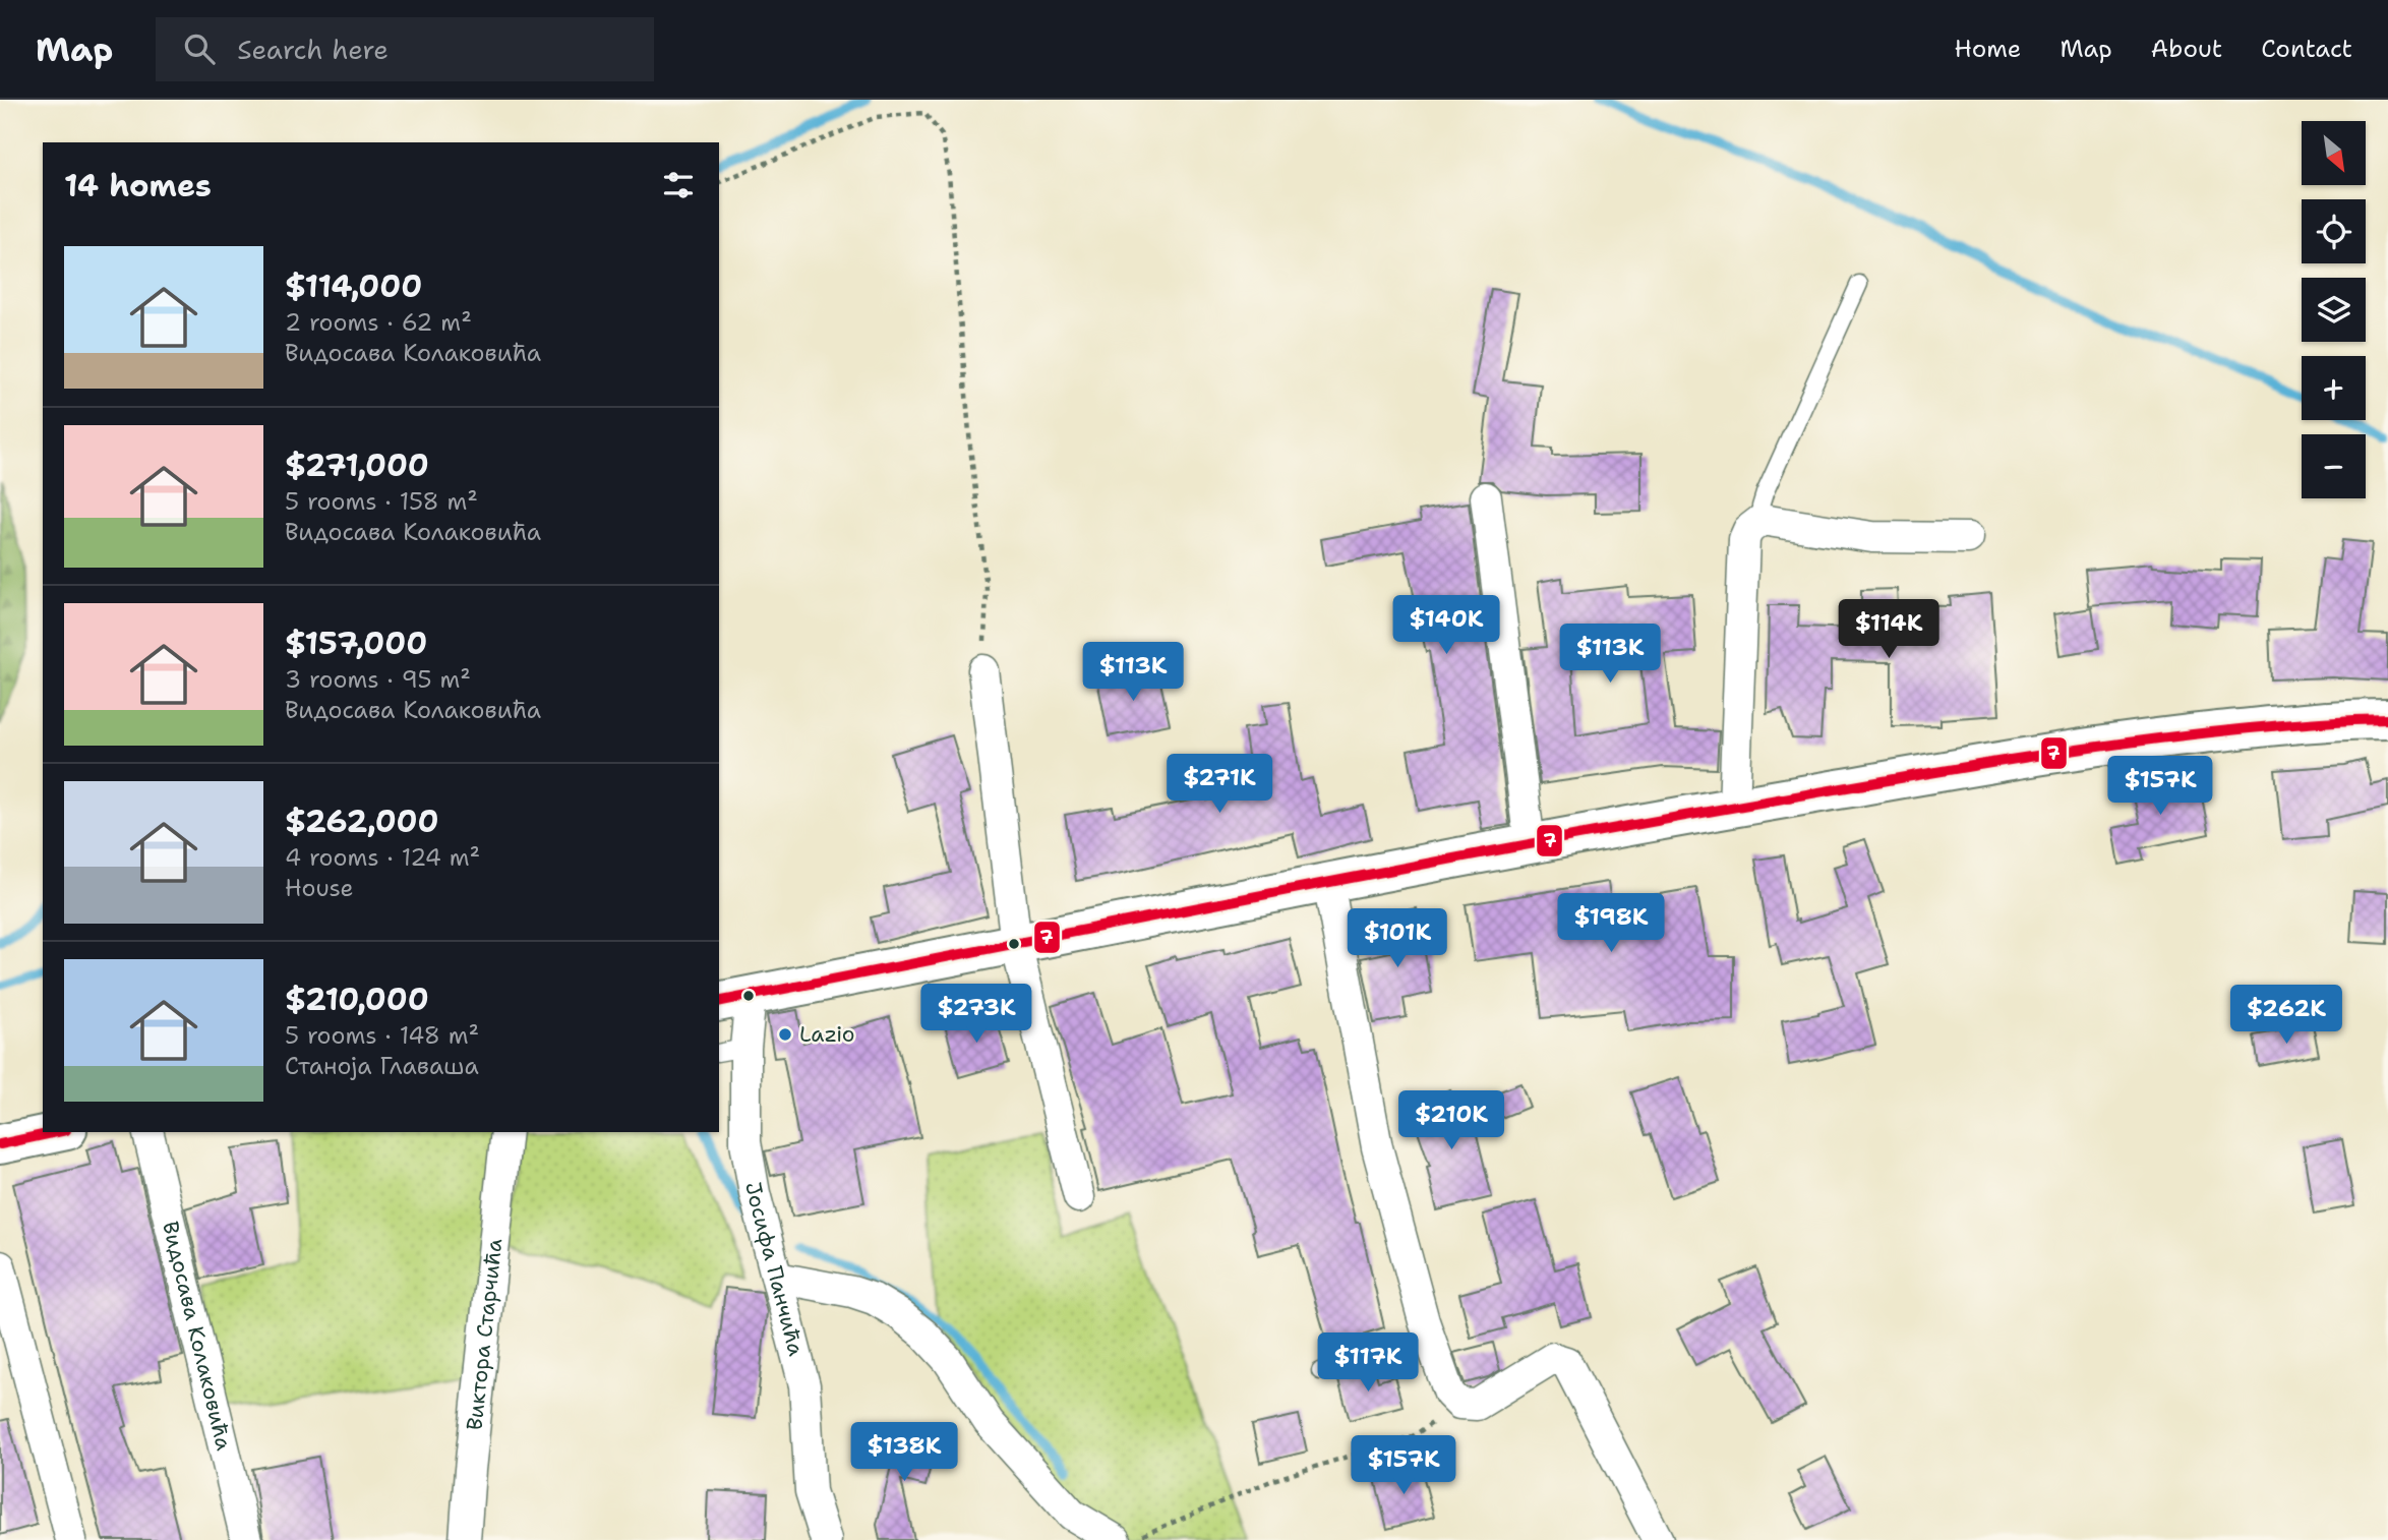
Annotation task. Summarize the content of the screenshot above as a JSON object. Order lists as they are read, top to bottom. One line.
{"streets":{"street":["Јосифа Панчића","Видосава Колаковића","Виктора Старчића"]},"places":["Lazio"],"lines":["transit line 7"],"north":"bottom right","page":{"header":"Map","search":"Search here","nav":["Home","Map","About","Contact"],"map_buttons":["+","−"],"heading":"14 homes","list":[{"name":"$114,000","note":"2 rooms · 62 m² · Видосава Колаковића"},{"name":"$271,000","note":"5 rooms · 158 m² · Видосава Колаковића"},{"name":"$157,000","note":"3 rooms · 95 m² · Видосава Колаковића"},{"name":"$262,000","note":"4 rooms · 124 m² · House"},{"name":"$210,000","note":"5 rooms · 148 m² · Станоја Главаша"}],"price":["$140K","$114K","$113K","$113K","$271K","$157K","$198K","$101K","$273K","$262K","$210K","$117K","$138K","$157K"]}}
